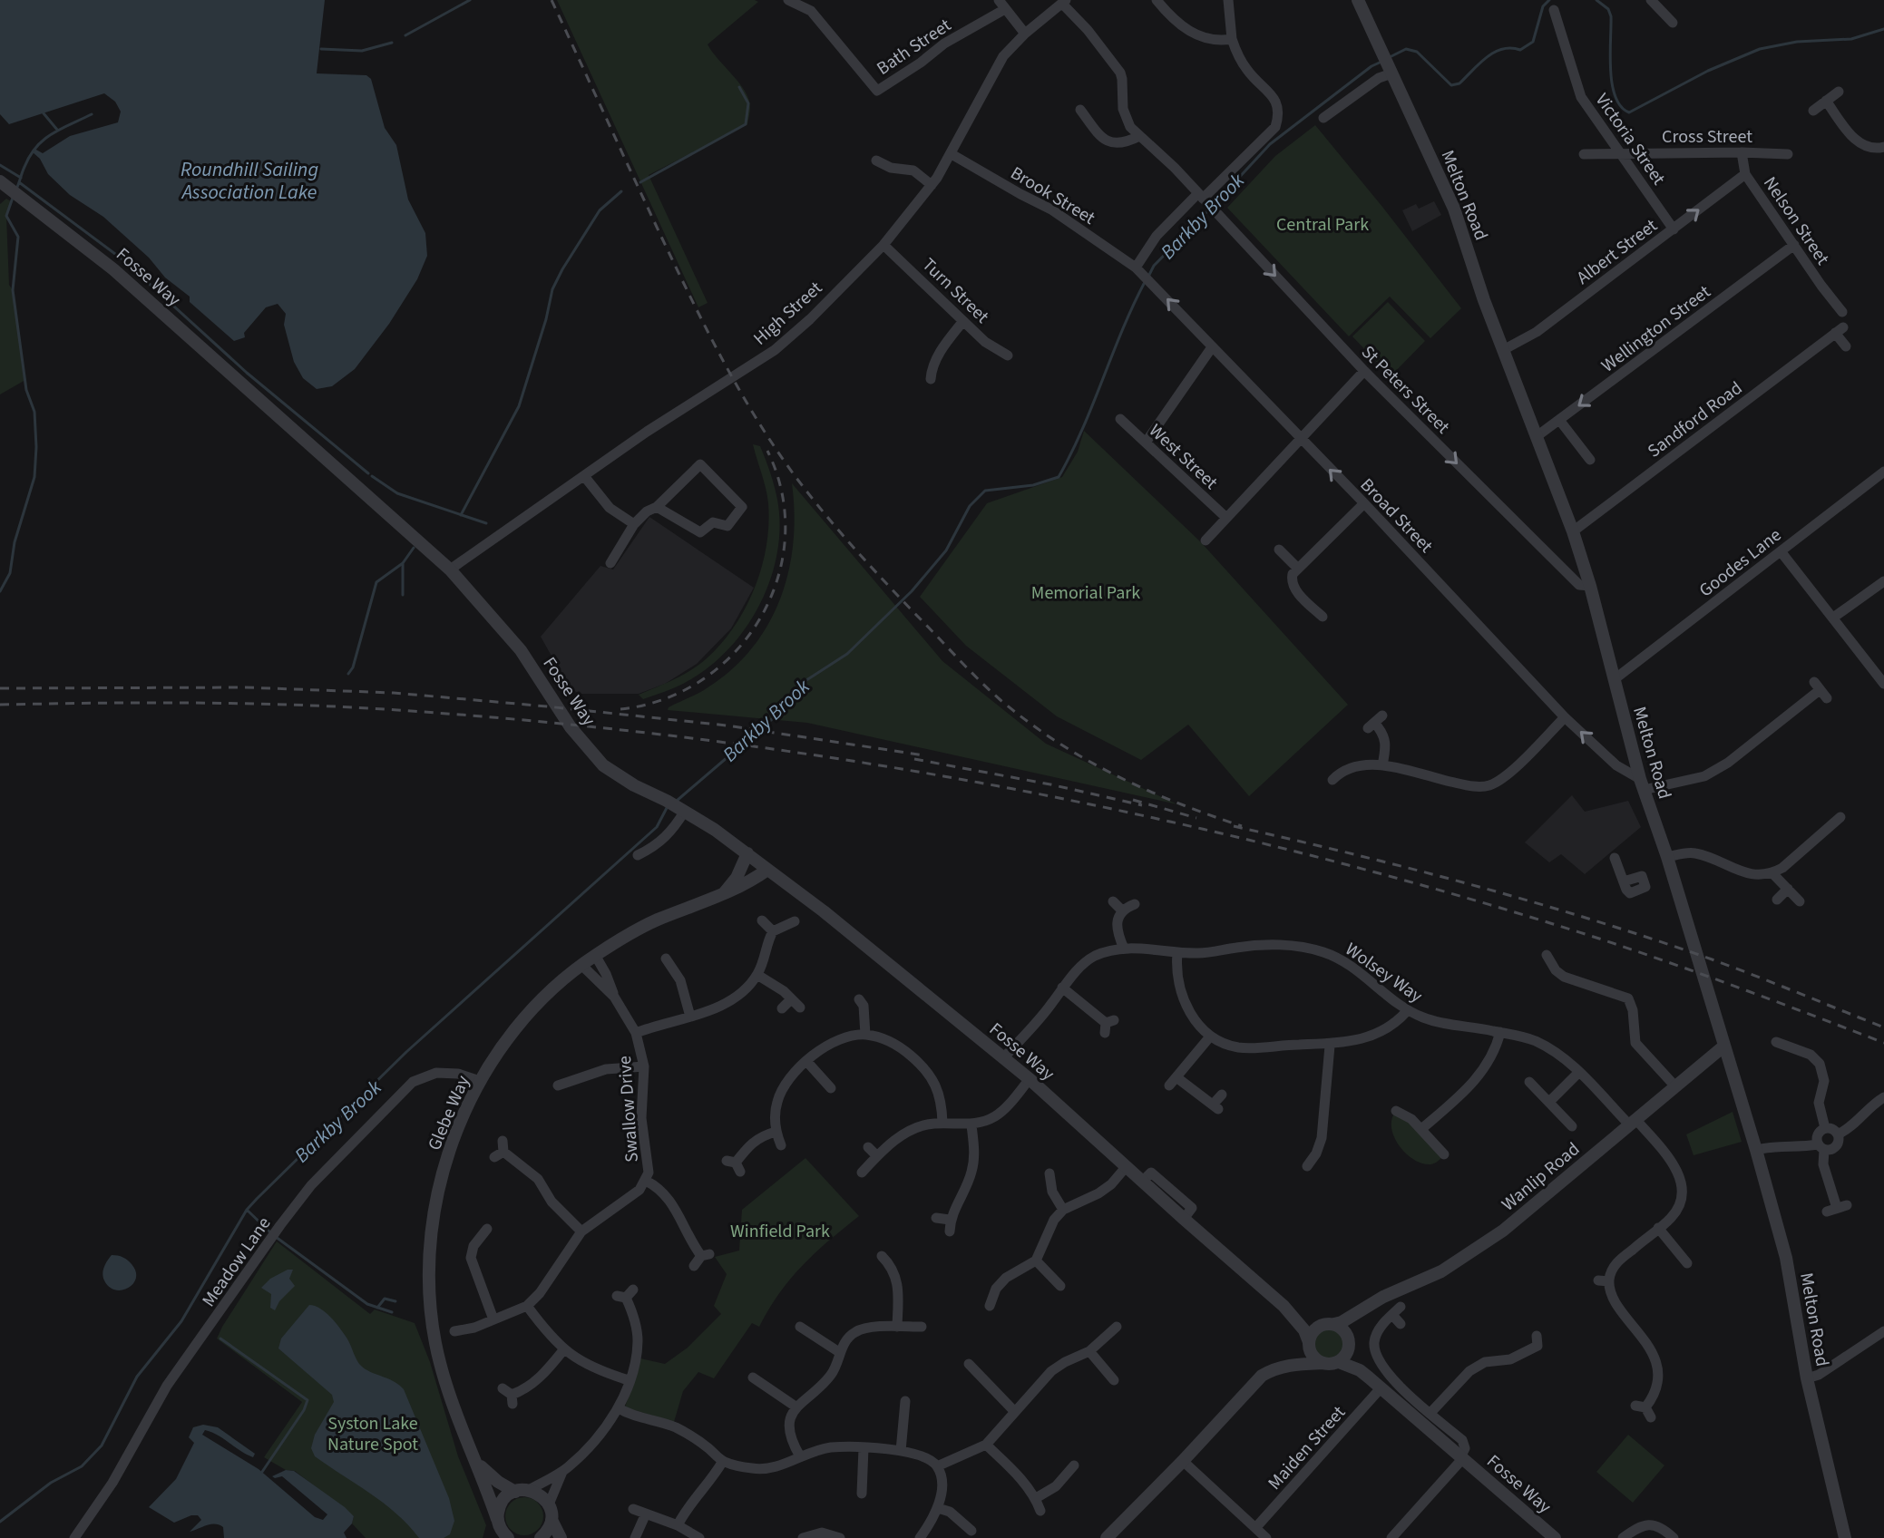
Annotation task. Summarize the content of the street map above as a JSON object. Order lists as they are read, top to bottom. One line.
{"streets":{"street":["Bath Street","Cross Street","Victoria Street","Brook Street","Melton Road","Nelson Street","Albert Street","Fosse Way","Turn Street","High Street","Wellington Street","St Peters Street","Sandford Road","West Street","Broad Street","Goodes Lane","Wolsey Way","Swallow Drive","Glebe Way","Wanlip Road","Meadow Lane","Maiden Street"]},"crossings":[["Cross Street","Victoria Street"],["Cross Street","Nelson Street"],["Victoria Street","Albert Street"],["Brook Street","High Street"],["Brook Street","Broad Street"],["Melton Road","Albert Street"],["Melton Road","Wellington Street"],["Melton Road","St Peters Street"],["Melton Road","Sandford Road"],["Melton Road","Broad Street"],["Melton Road","Goodes Lane"],["Melton Road","Wanlip Road"],["Nelson Street","Albert Street"],["Nelson Street","Wellington Street"],["Fosse Way","High Street"],["Fosse Way","Wolsey Way"],["Fosse Way","Glebe Way"],["Fosse Way","Wanlip Road"],["Fosse Way","Maiden Street"],["Turn Street","High Street"],["High Street","St Peters Street"],["Wolsey Way","Wanlip Road"],["Swallow Drive","Glebe Way"],["Glebe Way","Meadow Lane"]],"one_way":["Wellington Street","St Peters Street","Broad Street"],"water":["Roundhill Sailing Association Lake","Barkby Brook"],"parks":["Central Park","Memorial Park","Winfield Park","Syston Lake Nature Spot"]}
